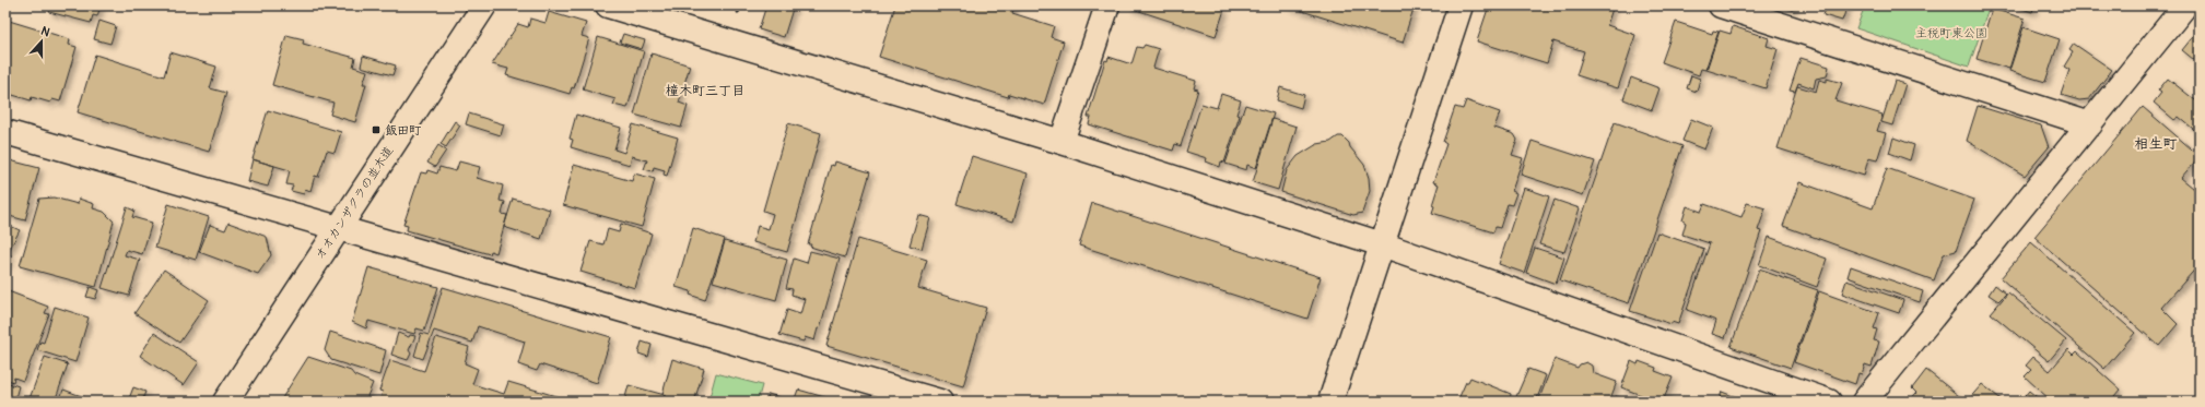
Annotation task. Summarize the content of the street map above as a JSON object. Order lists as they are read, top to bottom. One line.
{"streets":{"street":["オオカンザクラの並木道"]},"districts":["橦木町三丁目","相生町"],"parks":["主税町東公園"],"places":{"transit":["飯田町"]},"north":"top"}
